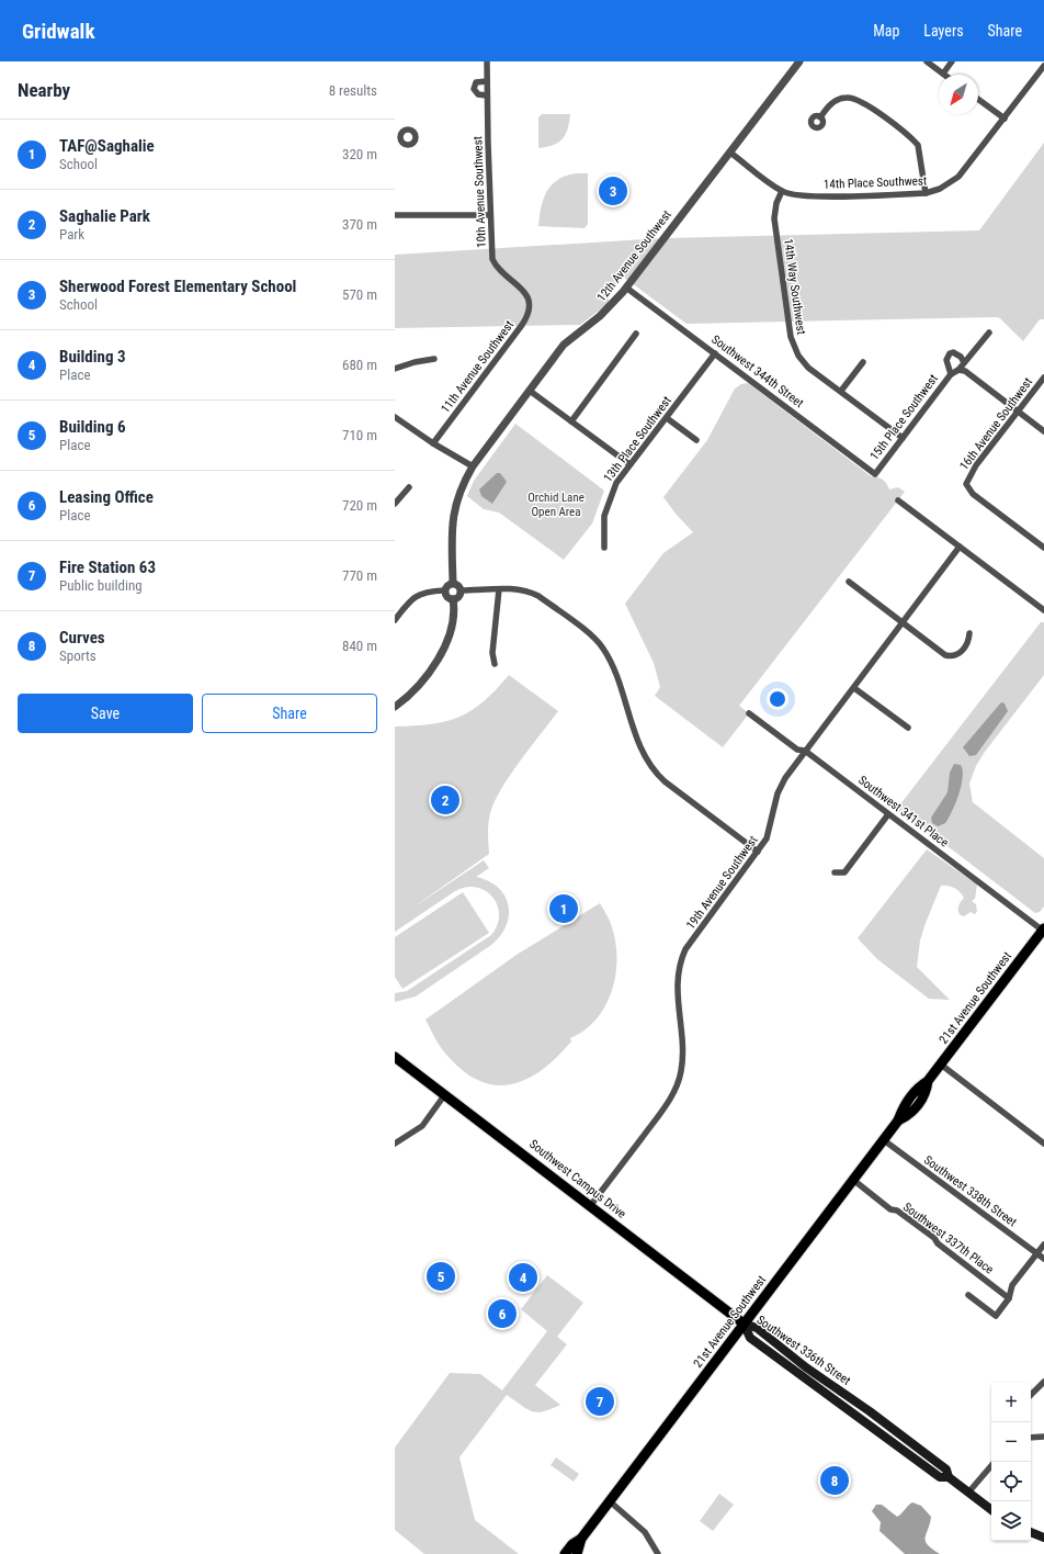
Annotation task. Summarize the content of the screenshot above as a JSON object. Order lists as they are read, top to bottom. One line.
{"streets":{"main road":["21st Avenue Southwest","Southwest Campus Drive","Southwest 336th Street"],"street":["14th Place Southwest","10th Avenue Southwest","12th Avenue Southwest","14th Way Southwest","11th Avenue Southwest","Southwest 344th Street","15th Place Southwest","16th Avenue Southwest","13th Place Southwest","Southwest 341st Place","19th Avenue Southwest","Southwest 338th Street","Southwest 337th Place"]},"crossings":[["14th Place Southwest","14th Way Southwest"],["10th Avenue Southwest","11th Avenue Southwest"],["12th Avenue Southwest","Southwest 344th Street"],["14th Way Southwest","15th Place Southwest"],["Southwest 344th Street","15th Place Southwest"],["Southwest 344th Street","13th Place Southwest"],["Southwest 341st Place","19th Avenue Southwest"],["Southwest 341st Place","21st Avenue Southwest"],["19th Avenue Southwest","Southwest Campus Drive"],["21st Avenue Southwest","Southwest Campus Drive"],["21st Avenue Southwest","Southwest 338th Street"],["21st Avenue Southwest","Southwest 337th Place"],["21st Avenue Southwest","Southwest 336th Street"],["Southwest Campus Drive","Southwest 336th Street"]],"parks":["Orchid Lane Open Area"],"north":"bottom left","page":{"header":"Gridwalk","nav":["Map","Layers","Share"],"heading":["Nearby","8 results"],"list":[{"mark":"1","name":"TAF@Saghalie","note":"School","value":"320 m"},{"mark":"2","name":"Saghalie Park","note":"Park","value":"370 m"},{"mark":"3","name":"Sherwood Forest Elementary School","note":"School","value":"570 m"},{"mark":"4","name":"Building 3","note":"Place","value":"680 m"},{"mark":"5","name":"Building 6","note":"Place","value":"710 m"},{"mark":"6","name":"Leasing Office","note":"Place","value":"720 m"},{"mark":"7","name":"Fire Station 63","note":"Public building","value":"770 m"},{"mark":"8","name":"Curves","note":"Sports","value":"840 m"}],"pins":["3","2","1","5","4","6","7","8"],"buttons":["Save","Share"],"map_buttons":["+","−"]}}
